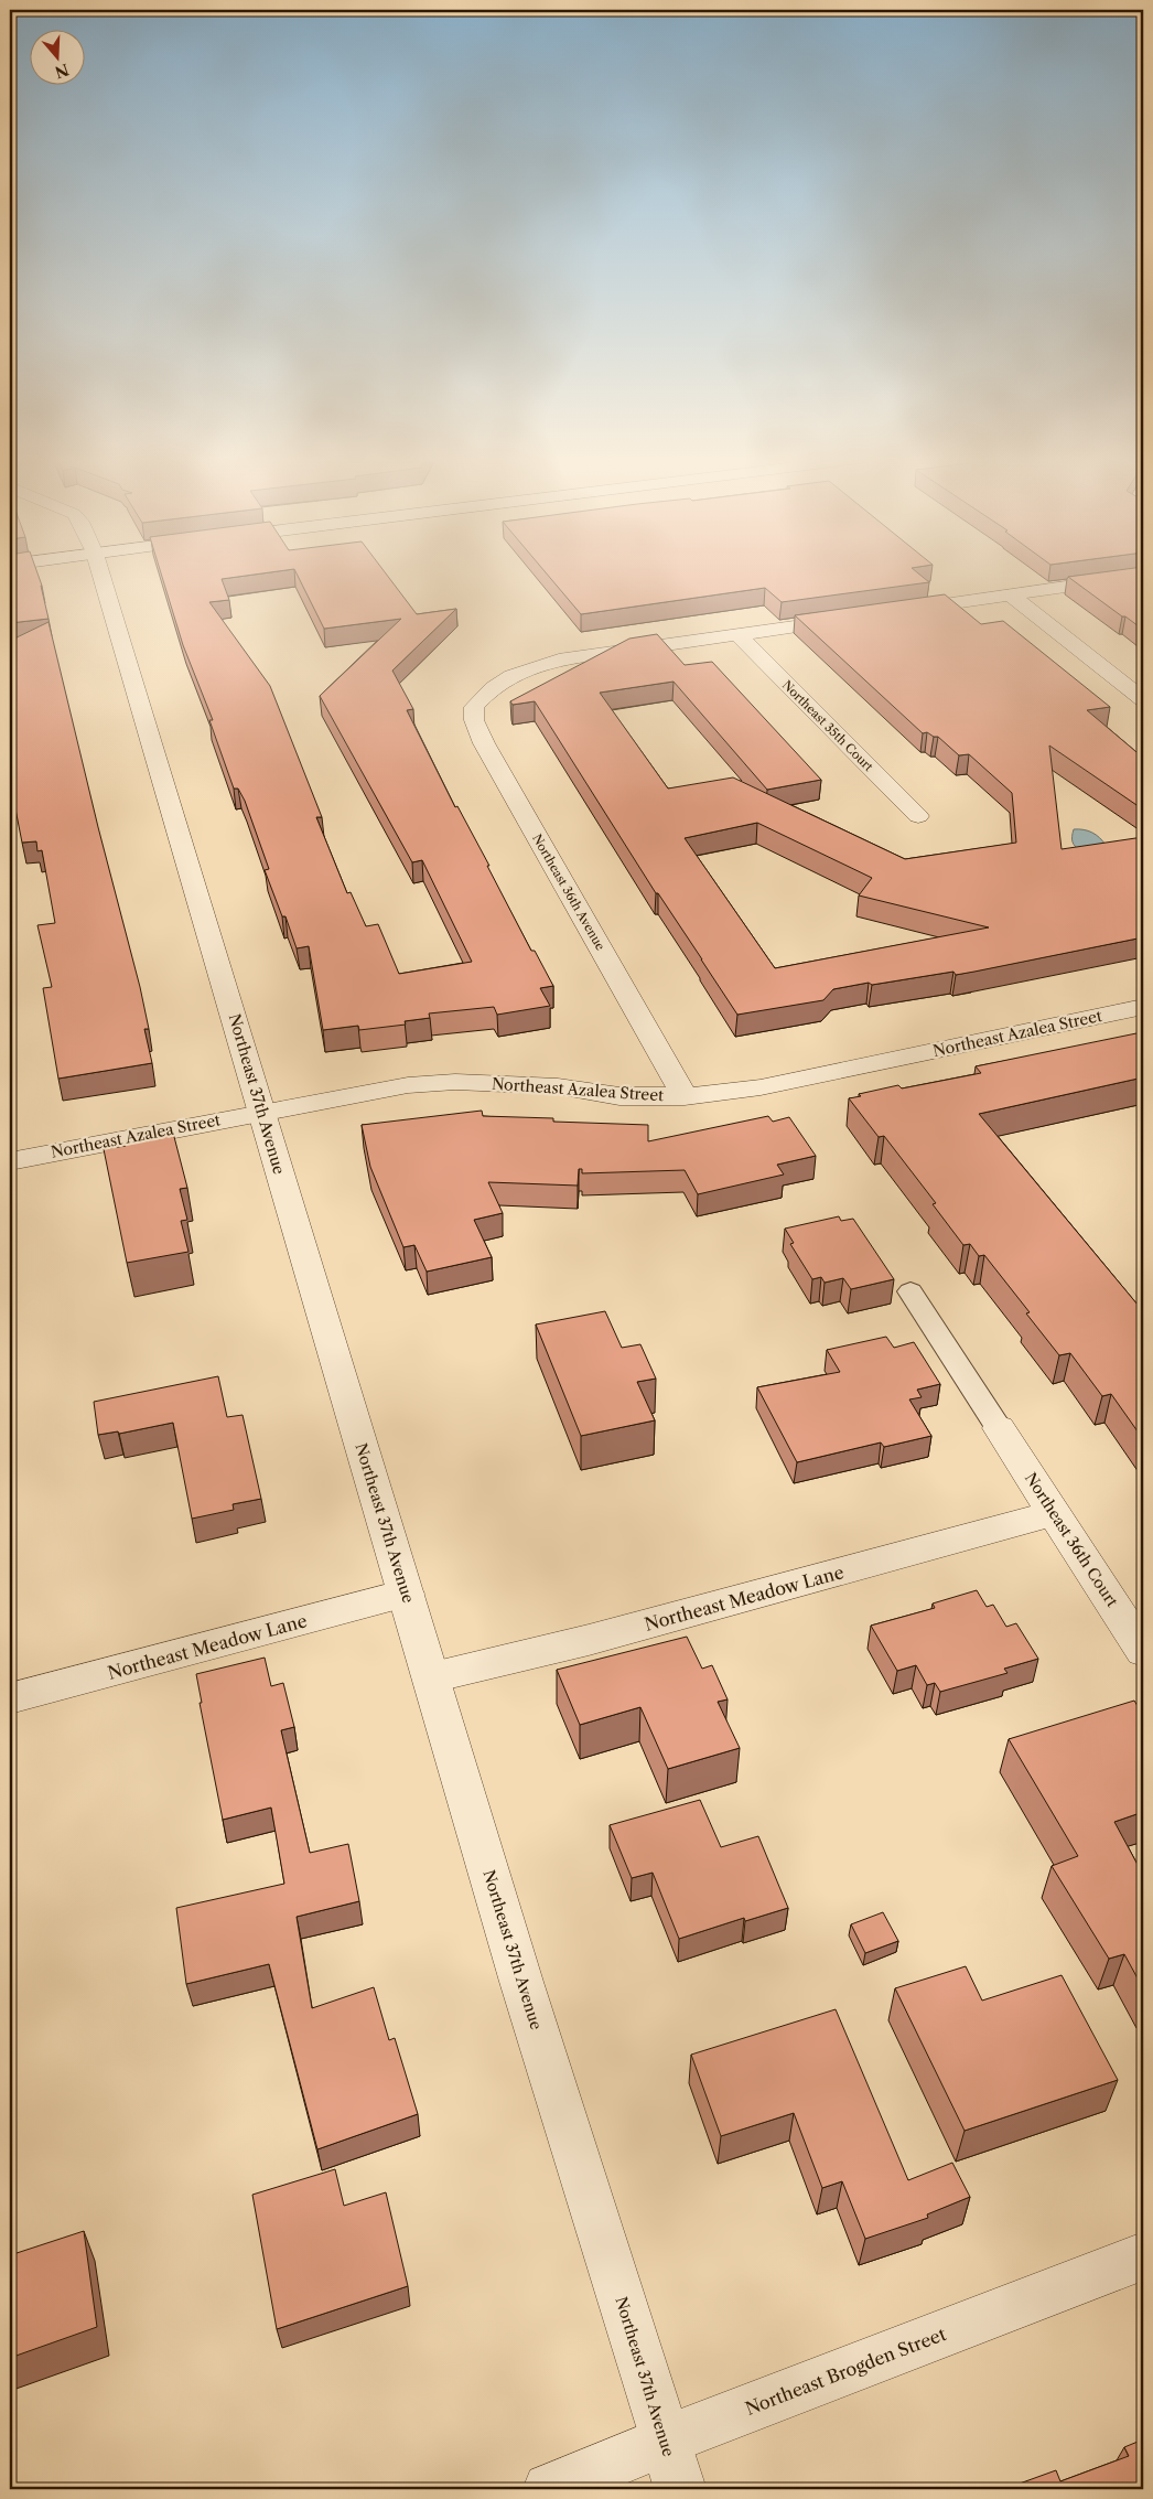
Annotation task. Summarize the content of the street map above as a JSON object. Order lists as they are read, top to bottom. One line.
{"streets":{"street":["Northeast 35th Court","Northeast 36th Avenue","Northeast Azalea Street","Northeast 37th Avenue","Northeast 36th Court","Northeast Meadow Lane","Northeast Brogden Street"]},"crossings":[["Northeast 35th Court","Northeast 36th Avenue"],["Northeast 36th Avenue","Northeast Azalea Street"],["Northeast Azalea Street","Northeast 37th Avenue"],["Northeast 37th Avenue","Northeast Meadow Lane"],["Northeast 37th Avenue","Northeast Brogden Street"],["Northeast 36th Court","Northeast Meadow Lane"]],"north":"bottom"}
